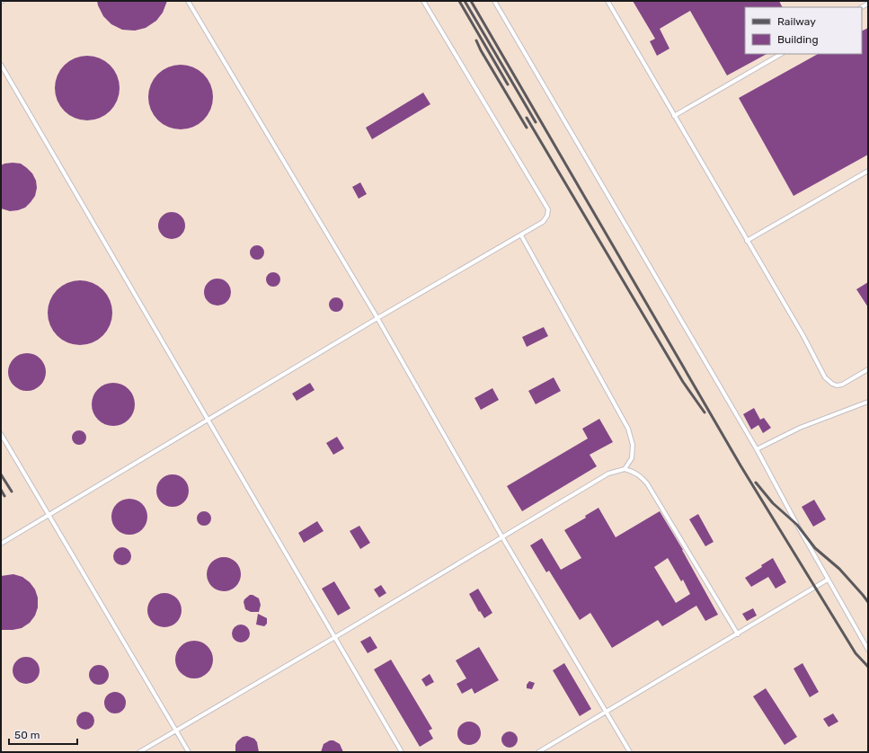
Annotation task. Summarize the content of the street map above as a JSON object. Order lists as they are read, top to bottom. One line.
{"legend":["Railway","Building"],"scale_bar":"50 m"}
